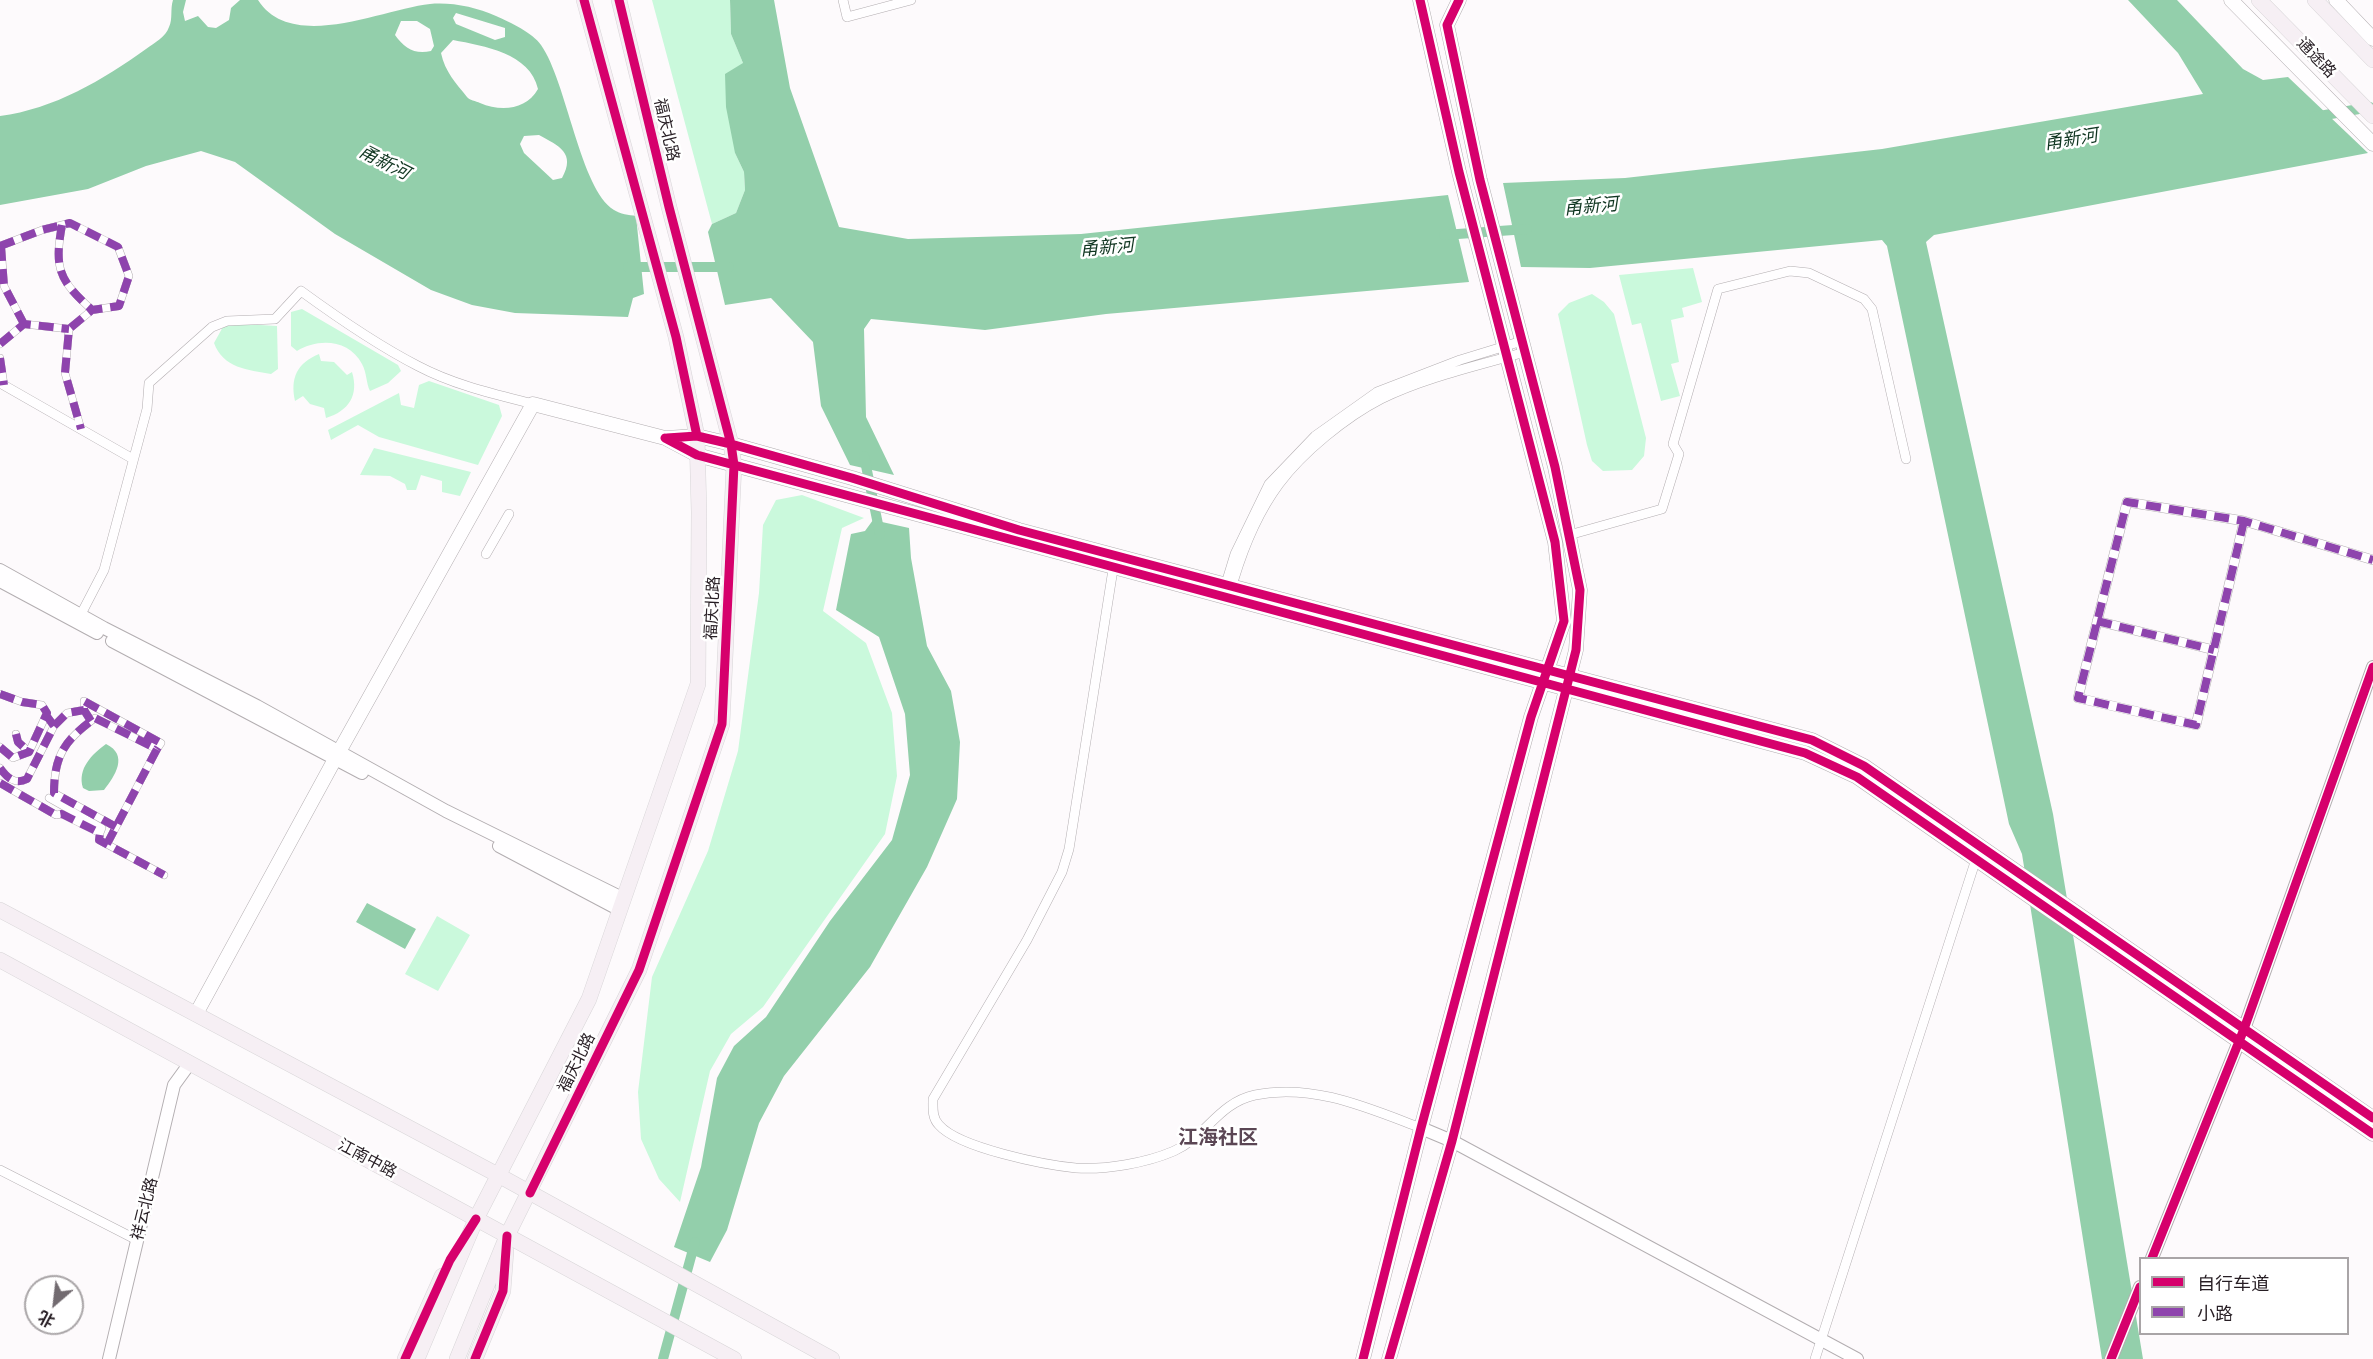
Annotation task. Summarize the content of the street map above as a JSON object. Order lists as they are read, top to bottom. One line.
{"streets":{"main road":["通途路","福庆北路","江南中路"],"street":["祥云北路"]},"crossings":[["福庆北路","江南中路"],["江南中路","祥云北路"]],"districts":["江海社区"],"water":["甬新河"],"legend":["自行车道","小路"],"north":"bottom left"}
